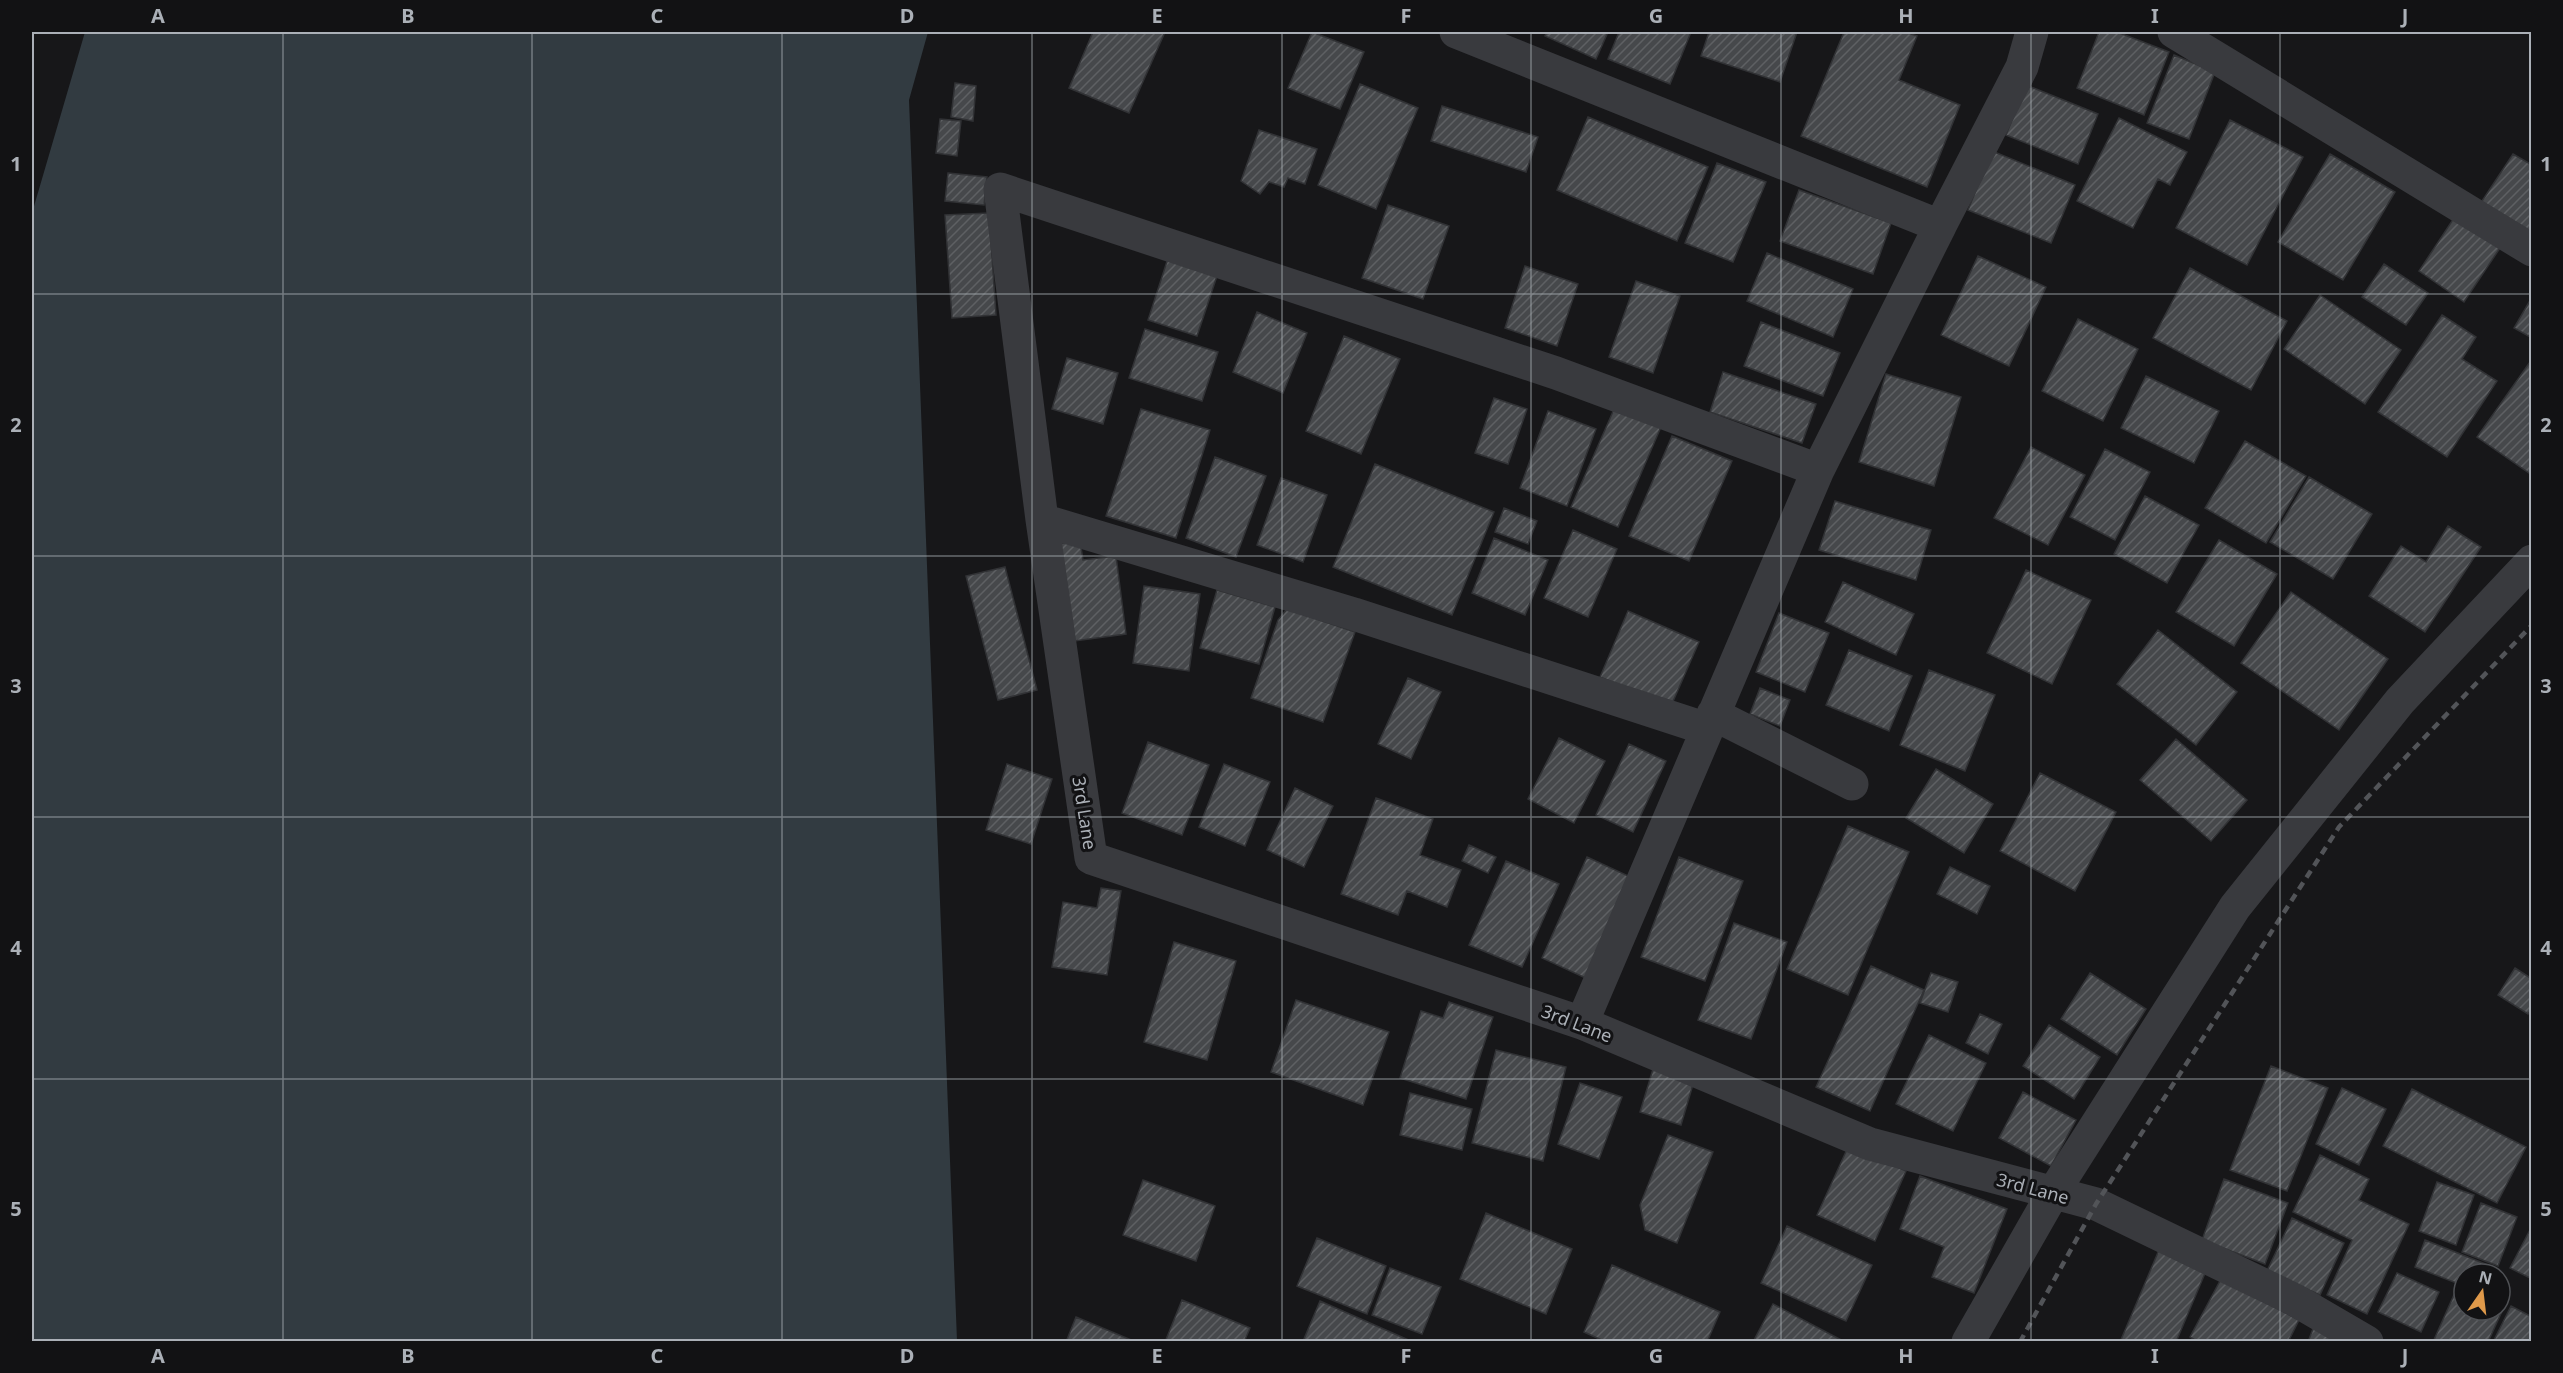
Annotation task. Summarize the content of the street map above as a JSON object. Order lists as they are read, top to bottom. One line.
{"streets":{"street":["3rd Lane"]},"north":"top","grid":{"columns":["A","B","C","D","E","F","G","H","I","J"],"rows":["1","2","3","4","5"]}}
